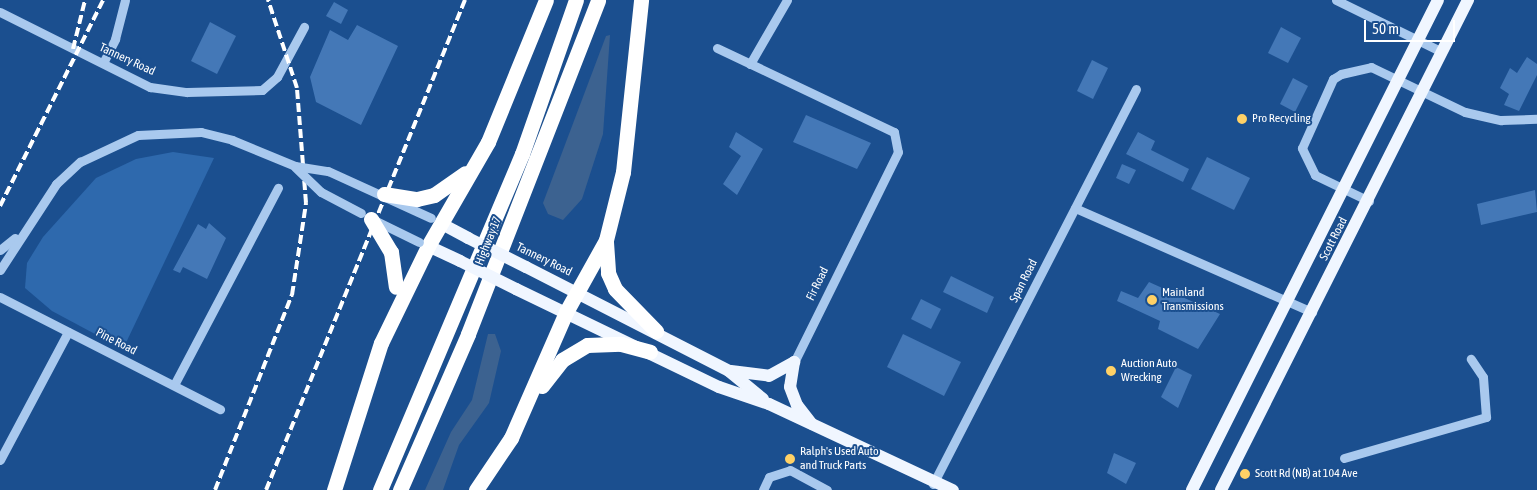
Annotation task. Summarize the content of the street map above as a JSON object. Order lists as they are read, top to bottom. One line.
{"streets":{"highway":["Highway 17"],"main road":["Tannery Road","Scott Road"],"street":["Span Road","Fir Road","Pine Road"]},"crossings":[["Tannery Road","Span Road"]],"places":["Pro Recycling","Mainland Transmissions","Auction Auto Wrecking","Ralph's Used Auto and Truck Parts","Scott Rd (NB) at 104 Ave"],"scale_bar":"50 m"}
